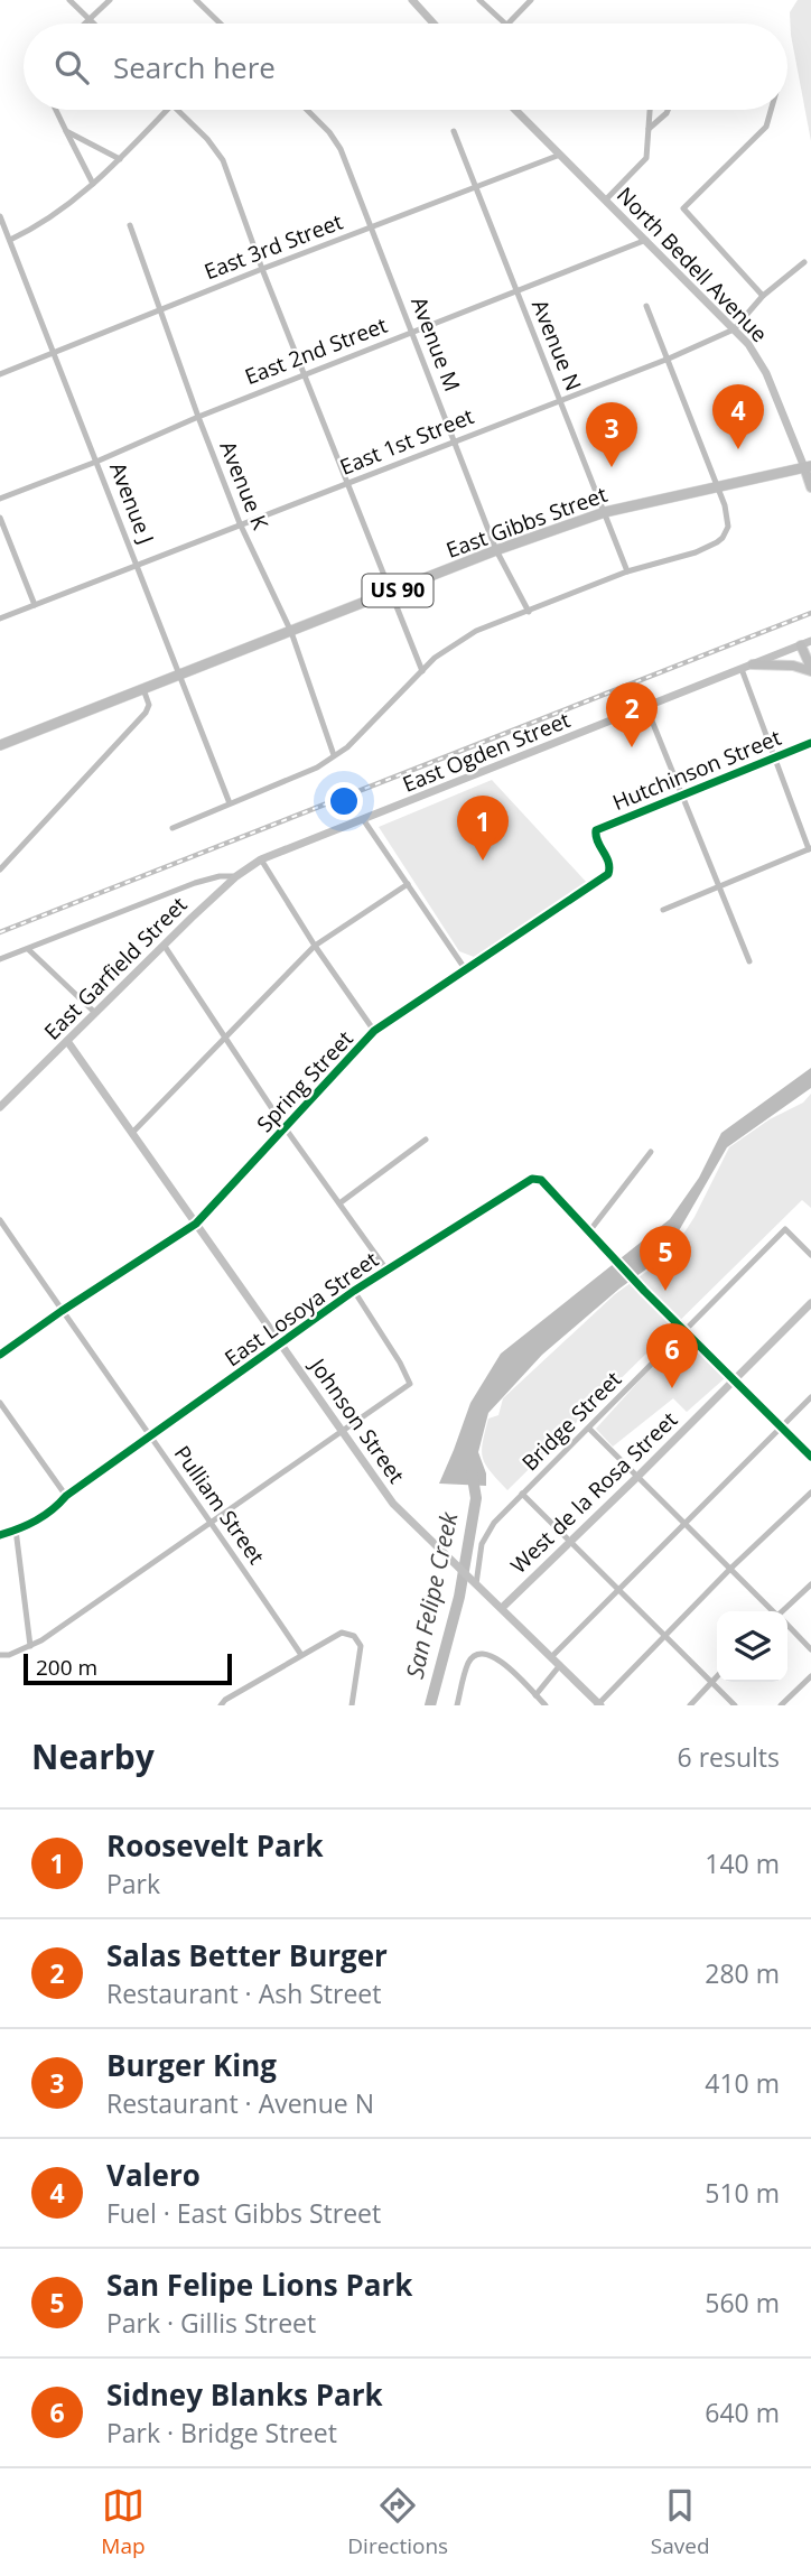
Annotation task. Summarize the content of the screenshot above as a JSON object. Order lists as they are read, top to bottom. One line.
{"streets":{"highway":["East Gibbs Street","US 90"],"main road":["North Bedell Avenue","East Ogden Street","East Garfield Street","Johnson Street","West de la Rosa Street"],"street":["East 3rd Street","Avenue M","Avenue N","East 2nd Street","East 1st Street","Avenue K","Avenue J","Hutchinson Street","Spring Street","East Losoya Street","Bridge Street","Pulliam Street"]},"crossings":[["East 3rd Street","North Bedell Avenue"],["East 3rd Street","Avenue M"],["East 3rd Street","Avenue N"],["East 3rd Street","Avenue K"],["East 3rd Street","Avenue J"],["North Bedell Avenue","East 2nd Street"],["North Bedell Avenue","East 1st Street"],["North Bedell Avenue","East Gibbs Street"],["Avenue M","East 2nd Street"],["Avenue M","East 1st Street"],["Avenue M","East Gibbs Street"],["Avenue N","East 2nd Street"],["Avenue N","East 1st Street"],["Avenue N","East Gibbs Street"],["East 2nd Street","Avenue K"],["East 2nd Street","Avenue J"],["East 1st Street","Avenue K"],["East 1st Street","Avenue J"],["Avenue K","East Gibbs Street"],["Avenue J","East Gibbs Street"],["East Ogden Street","East Garfield Street"],["Hutchinson Street","Spring Street"],["East Garfield Street","Johnson Street"],["Spring Street","Johnson Street"],["Spring Street","Pulliam Street"],["East Losoya Street","Johnson Street"],["East Losoya Street","Bridge Street"],["East Losoya Street","West de la Rosa Street"],["East Losoya Street","Pulliam Street"],["Johnson Street","Bridge Street"],["Johnson Street","West de la Rosa Street"]],"water":["San Felipe Creek"],"scale_bar":"200 m","page":{"search":"Search here","pins":["4","3","2","1","5","6"],"scale":"200 m","heading":["Nearby","6 results"],"list":[{"mark":"1","name":"Roosevelt Park","note":"Park","value":"140 m"},{"mark":"2","name":"Salas Better Burger","note":"Restaurant · Ash Street","value":"280 m"},{"mark":"3","name":"Burger King","note":"Restaurant · Avenue N","value":"410 m"},{"mark":"4","name":"Valero","note":"Fuel · East Gibbs Street","value":"510 m"},{"mark":"5","name":"San Felipe Lions Park","note":"Park · Gillis Street","value":"560 m"},{"mark":"6","name":"Sidney Blanks Park","note":"Park · Bridge Street","value":"640 m"}],"nav":["Map","Directions","Saved"]}}
